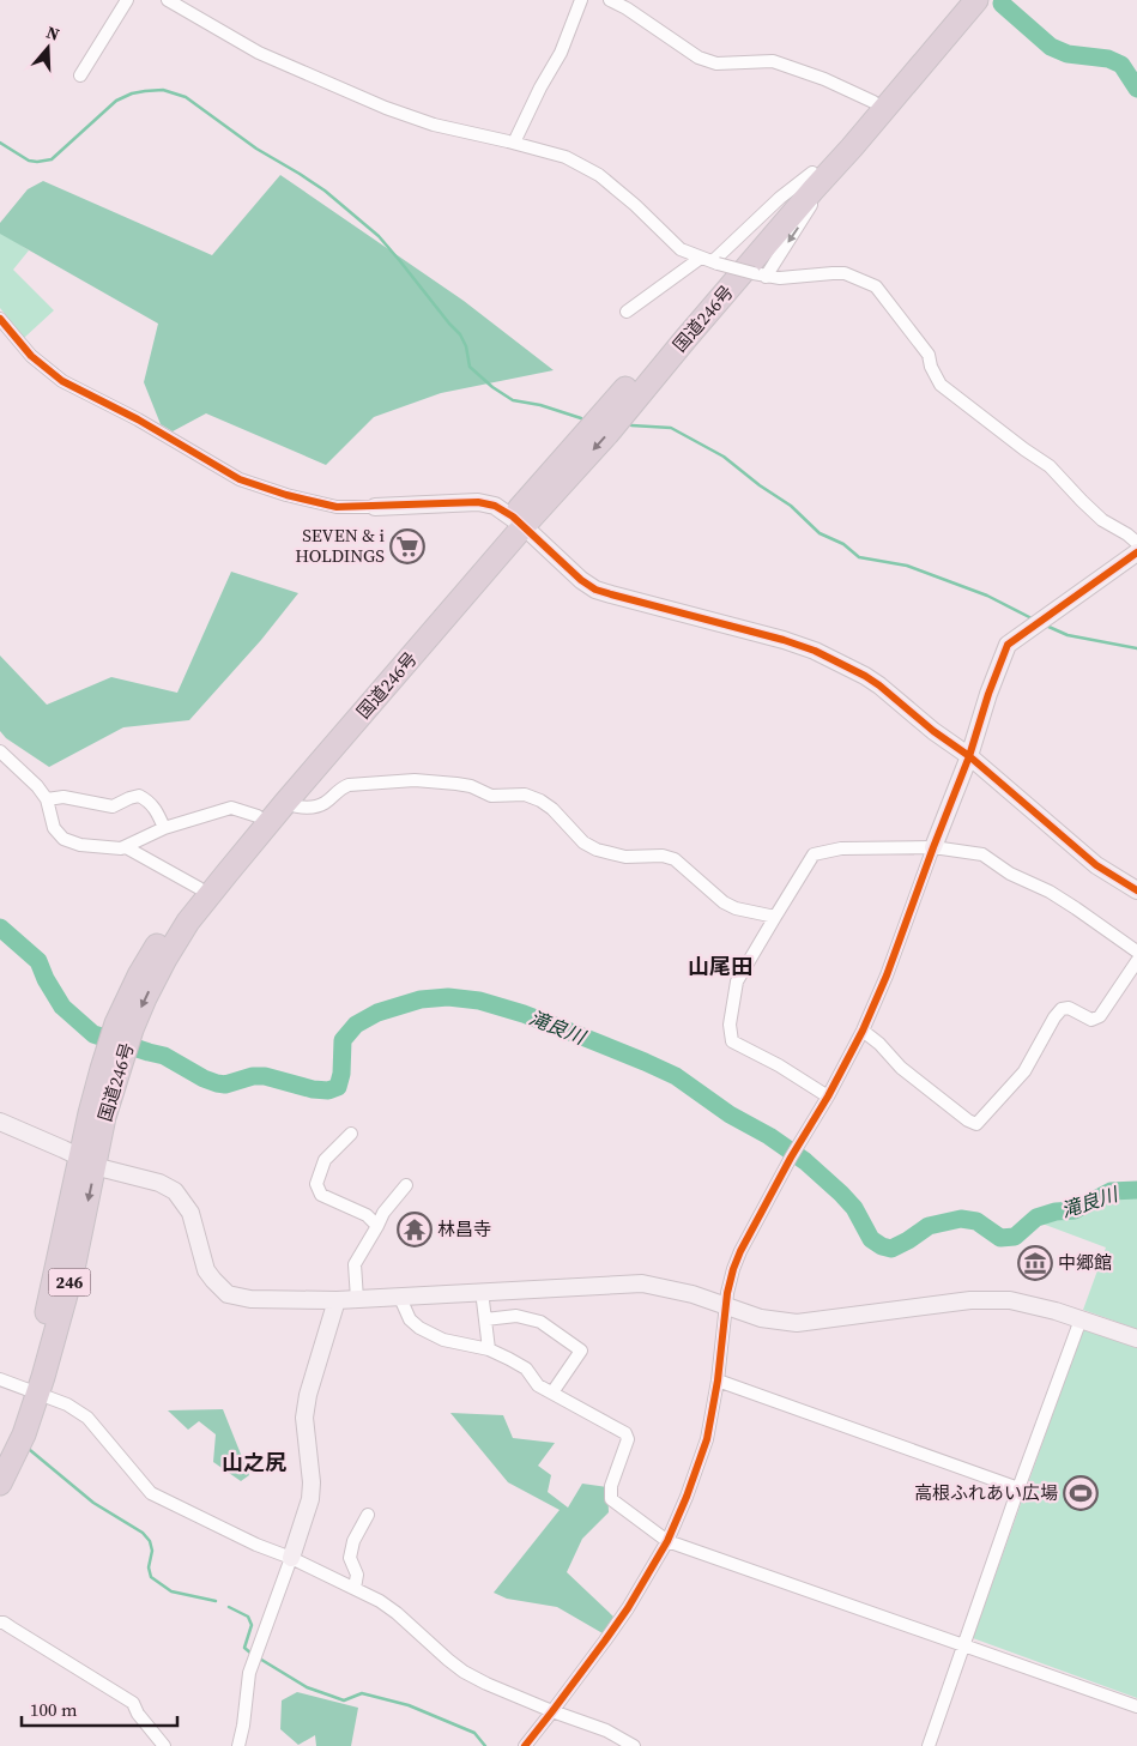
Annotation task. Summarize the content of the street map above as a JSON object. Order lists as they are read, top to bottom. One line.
{"streets":{"highway":["国道246号","246"]},"districts":["山尾田","山之尻"],"water":["滝良川"],"places":{"supermarket":["SEVEN & i HOLDINGS"],"temple":["林昌寺"],"museum":["中郷館"],"sports":["高根ふれあい広場"]},"scale_bar":"100 m","north":"top"}
